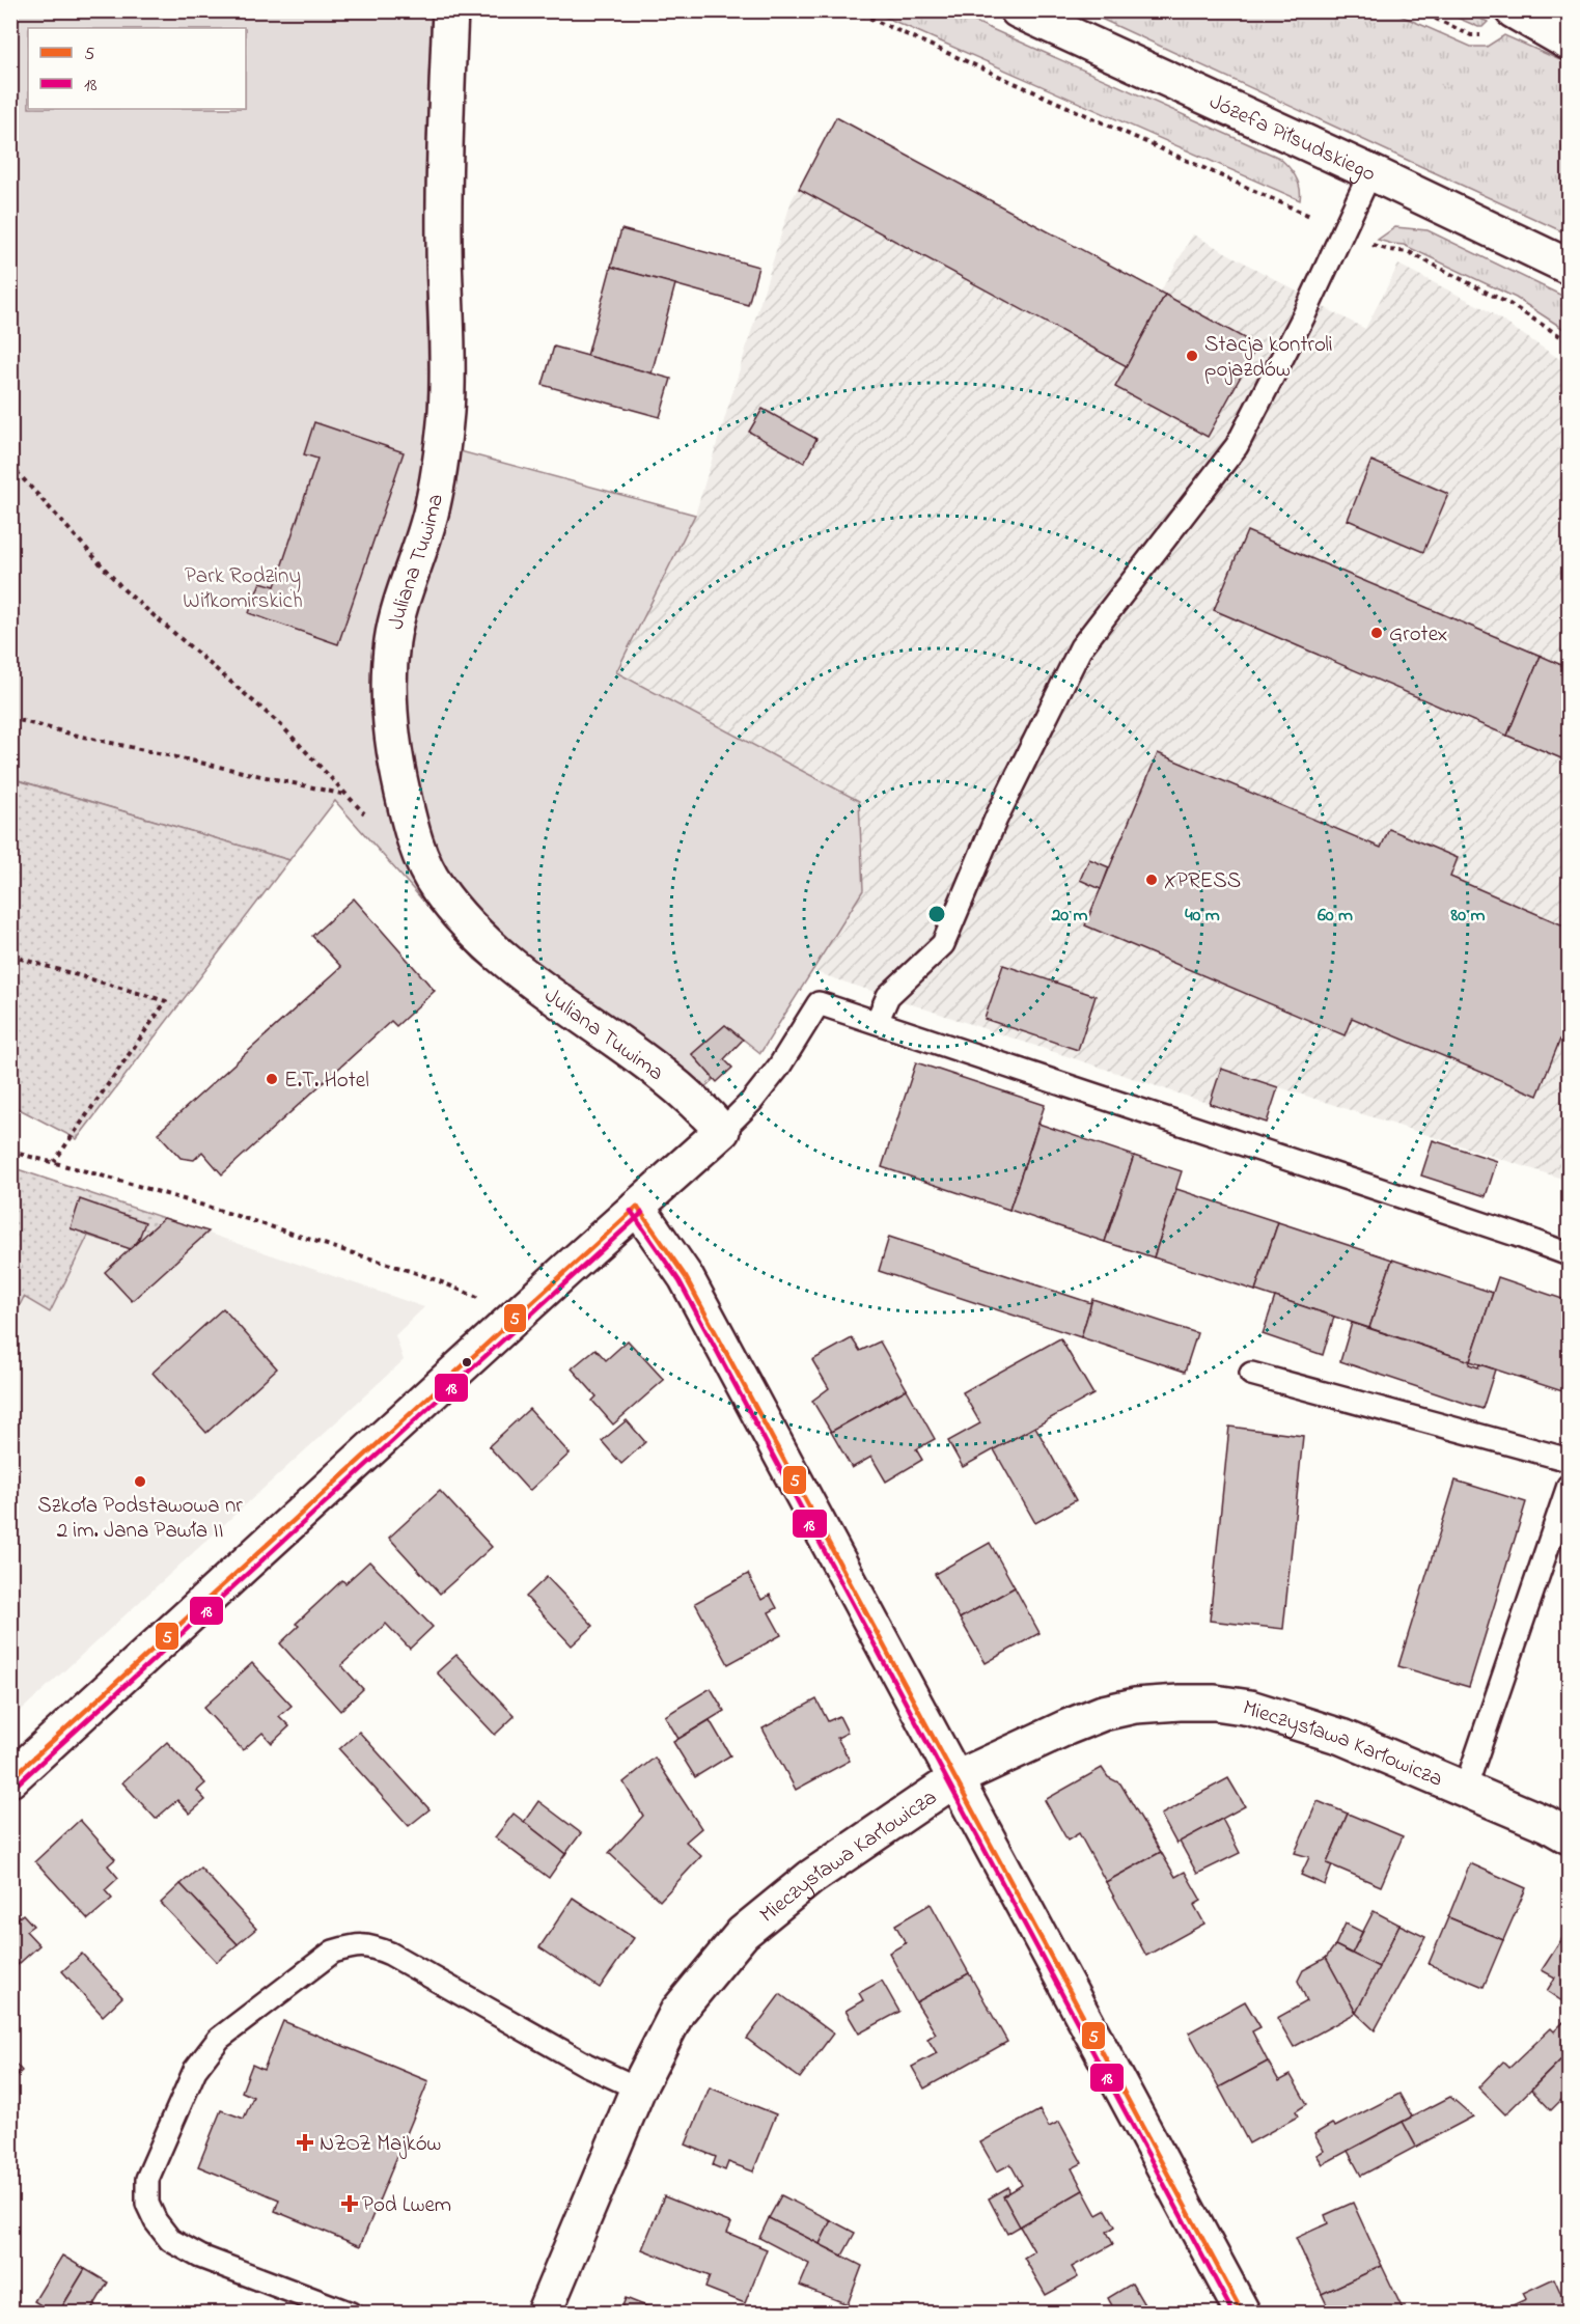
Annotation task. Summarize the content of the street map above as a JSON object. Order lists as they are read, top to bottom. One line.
{"streets":{"street":["Józefa Piłsudskiego","Juliana Tuwima","Mieczysława Karłowicza"]},"parks":["Park Rodziny Wiłkomirskich"],"places":{"other":["Stacja kontroli pojazdów","Grotex","XPRESS","E.T. Hotel","Szkoła Podstawowa nr 2 im. Jana Pawła II"],"health":["NZOZ Majków","Pod Lwem"]},"lines":["transit line 5","transit line 18"],"legend":["5","18"],"rings":["20 m","40 m","60 m","80 m"]}
